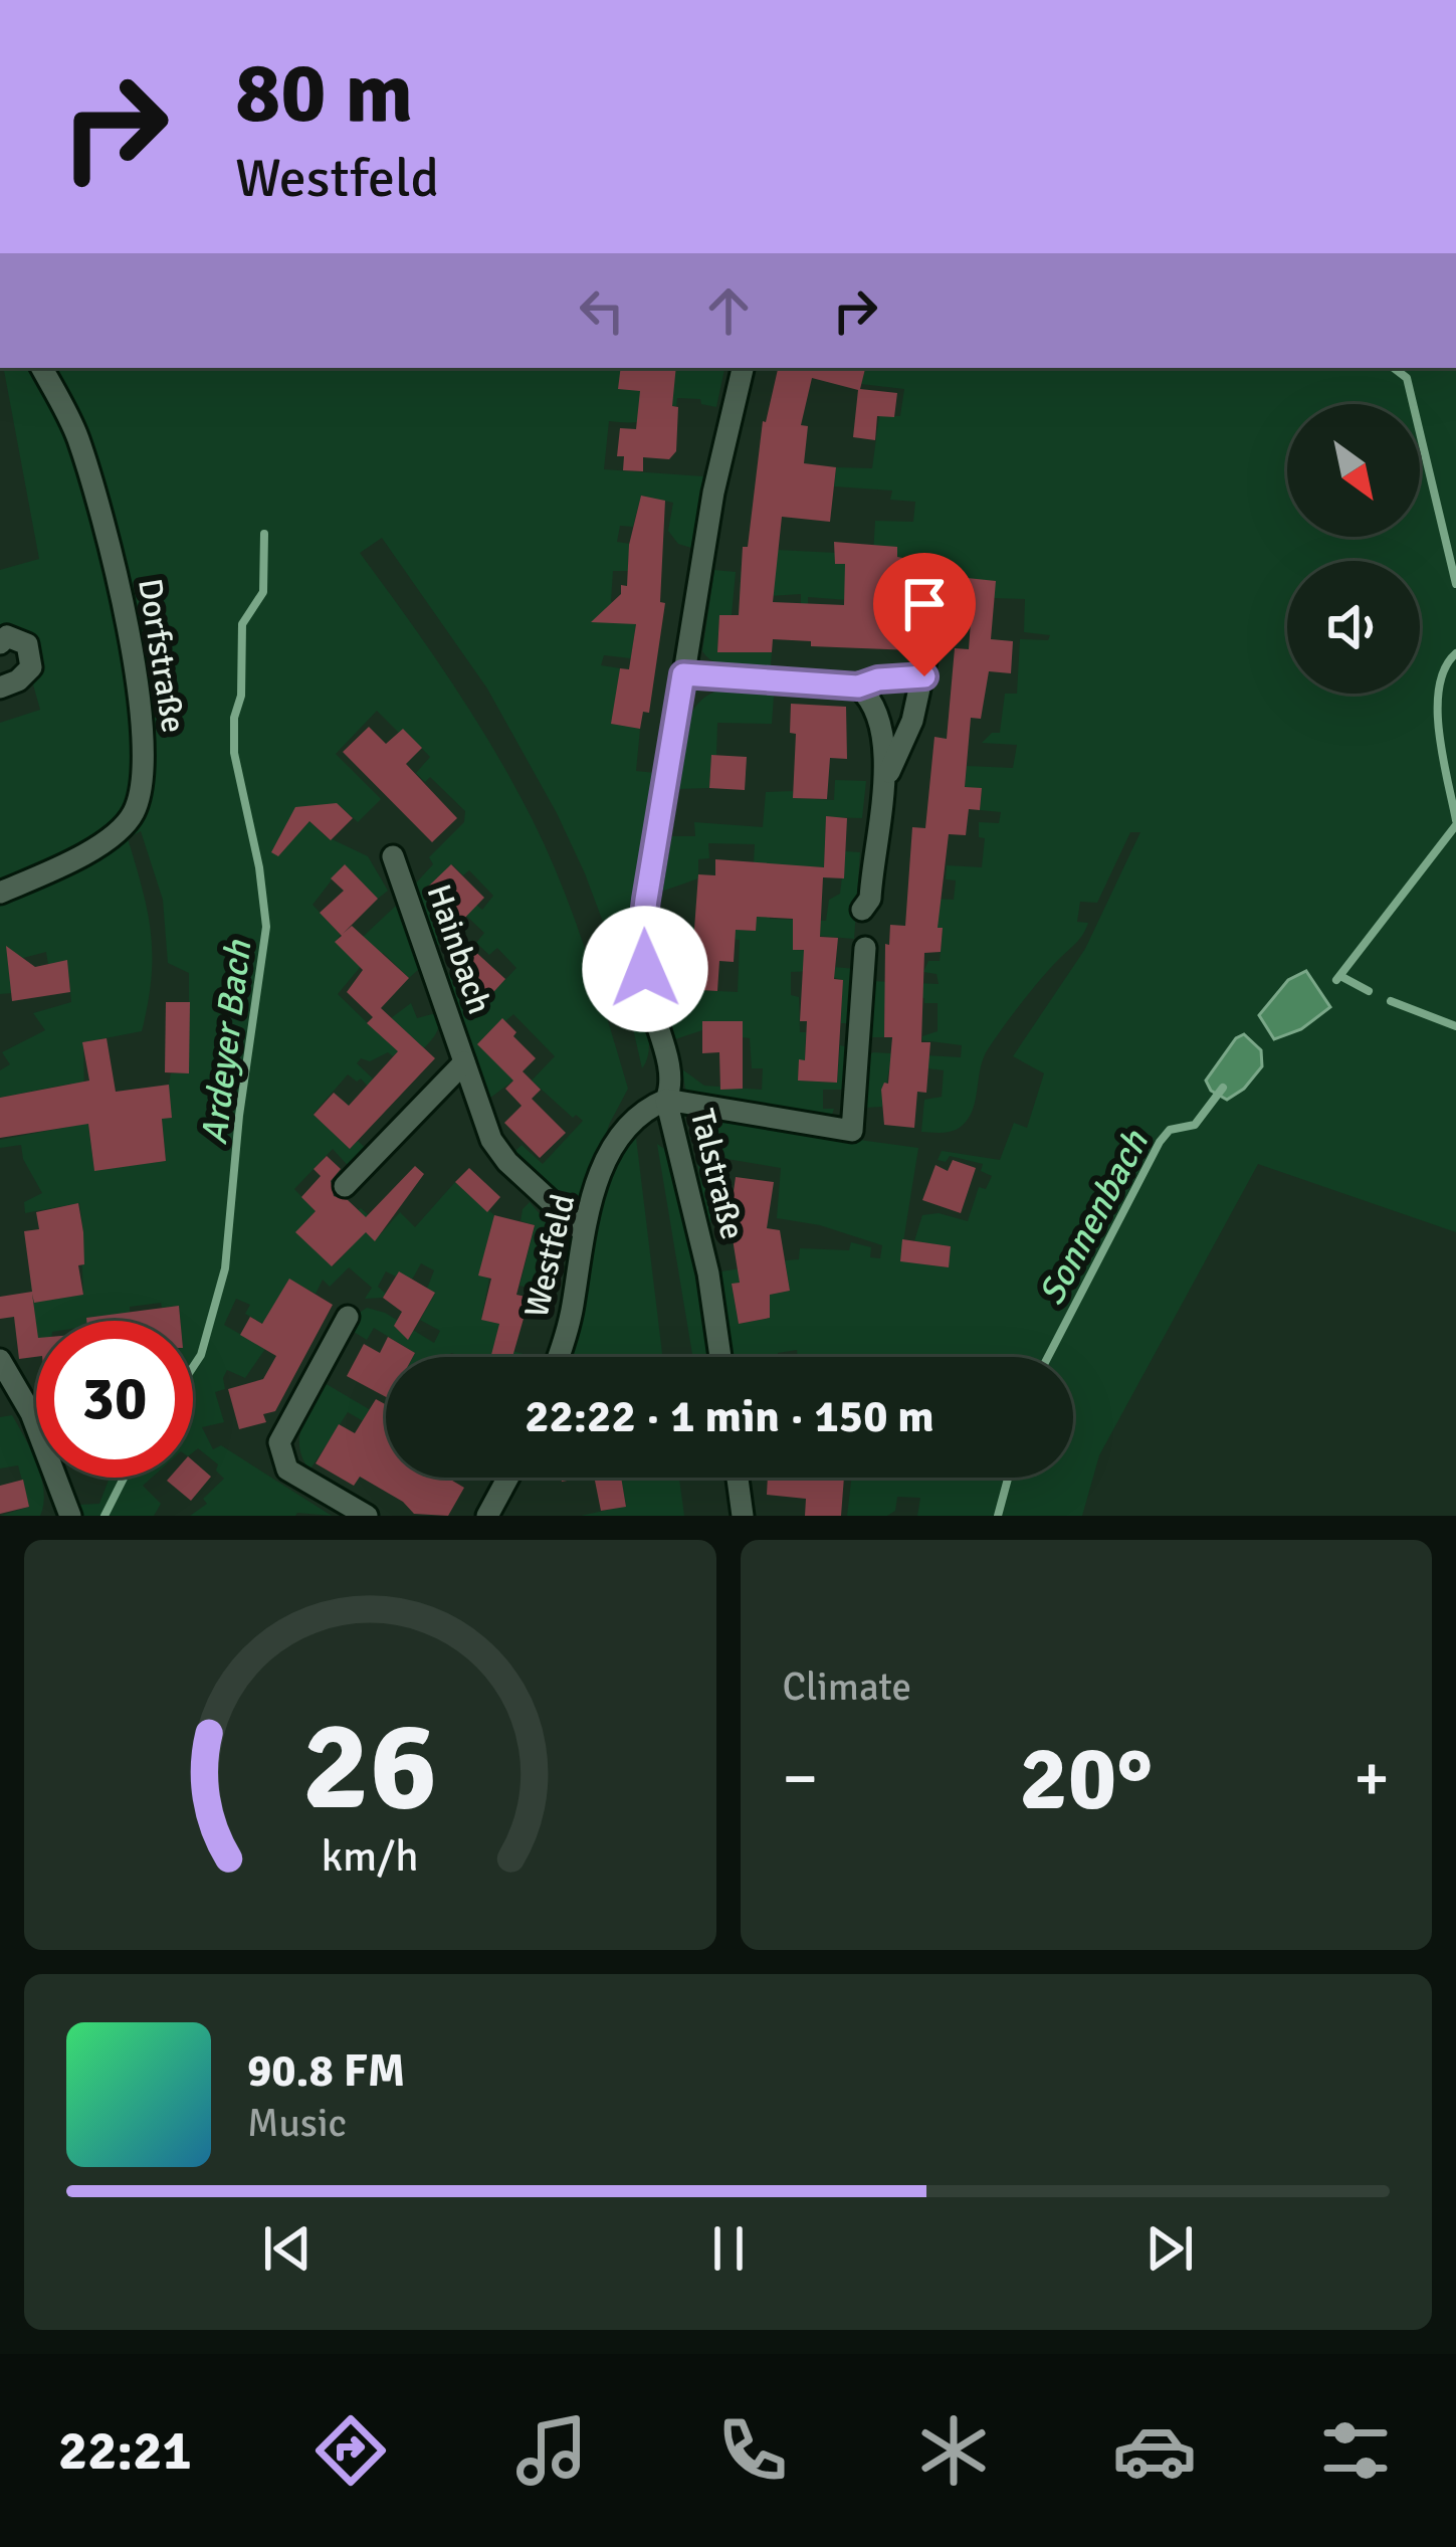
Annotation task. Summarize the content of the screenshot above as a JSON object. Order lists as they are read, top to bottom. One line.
{"streets":{"street":["Dorfstraße","Hainbach","Talstraße","Westfeld"]},"crossings":[["Hainbach","Westfeld"],["Talstraße","Westfeld"]],"water":["Ardeyer Bach","Sonnenbach"],"north":"bottom right","page":{"turn":["80 m","Westfeld"],"limit":"30","trip":"22:22 · 1 min · 150 m","tile":"Climate","heat":["−","20°","+"],"song":["90.8 FM","Music"],"tabs":"22:21","gauge":["26","km/h"]}}
